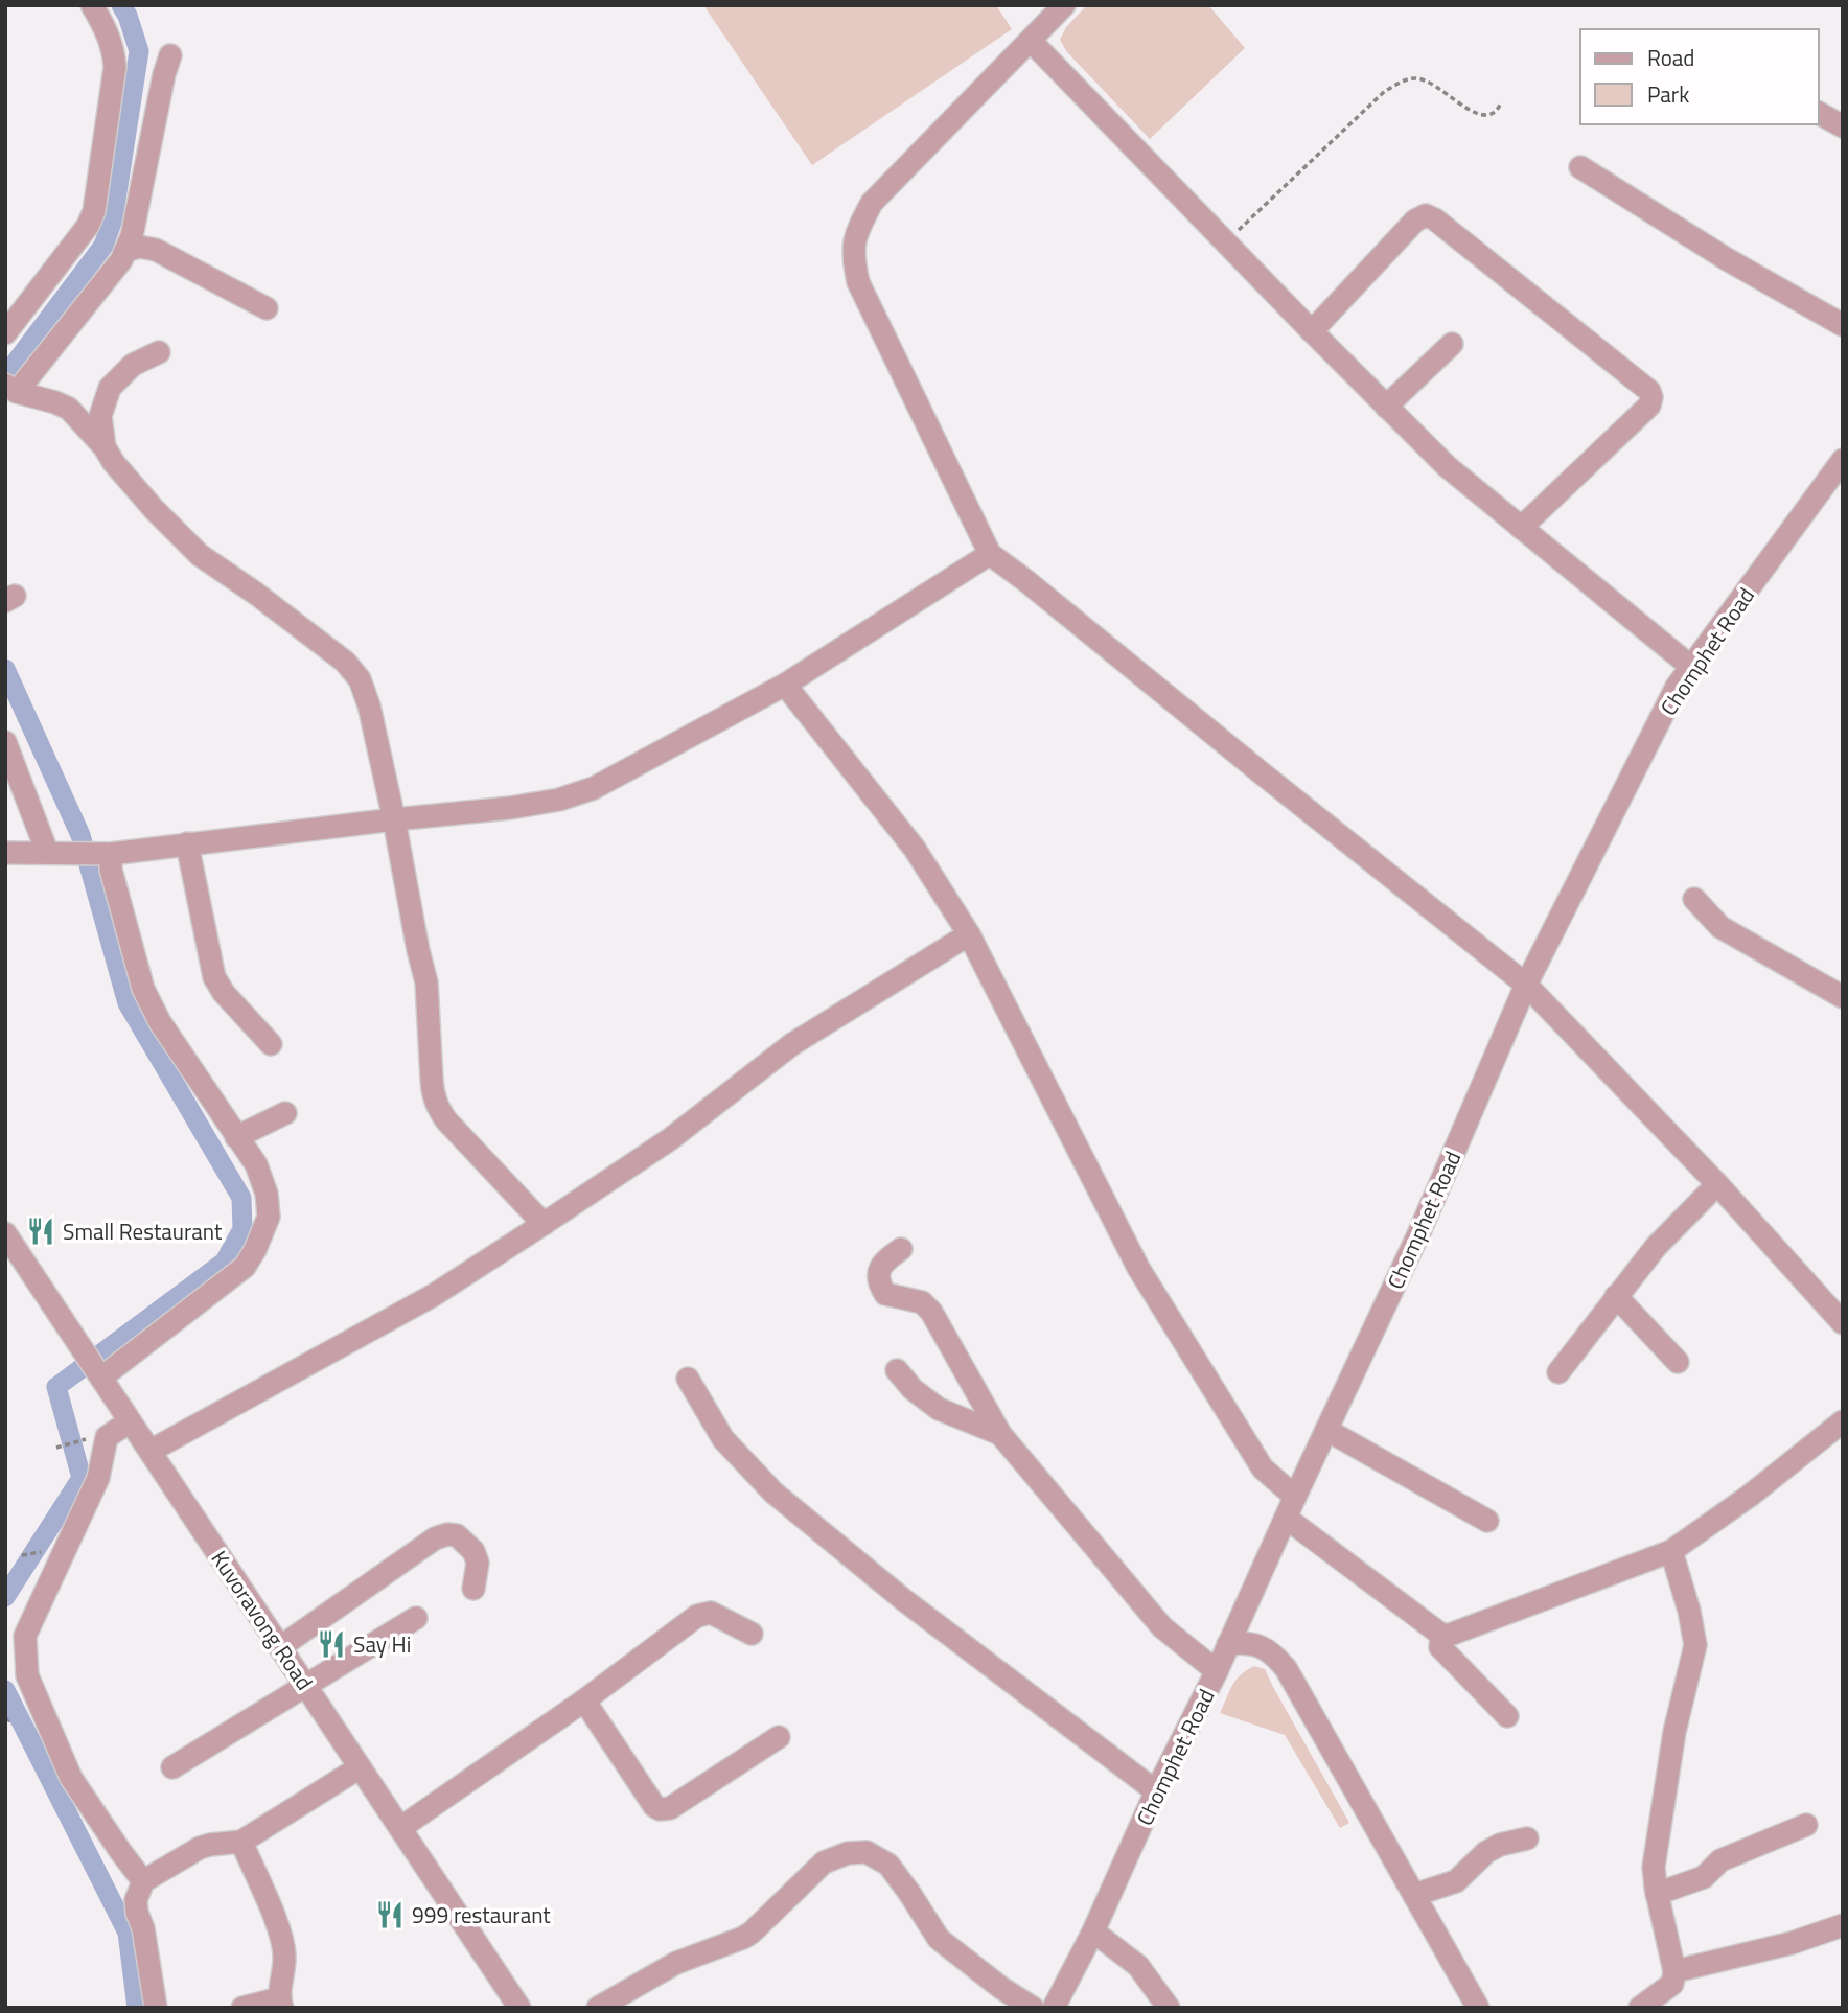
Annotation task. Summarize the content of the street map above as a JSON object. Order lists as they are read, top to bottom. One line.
{"streets":{"street":["Chomphet Road","Kuvoravong Road"]},"places":{"restaurant":["Small Restaurant","Say Hi","999 restaurant"]},"legend":["Road","Park"]}
